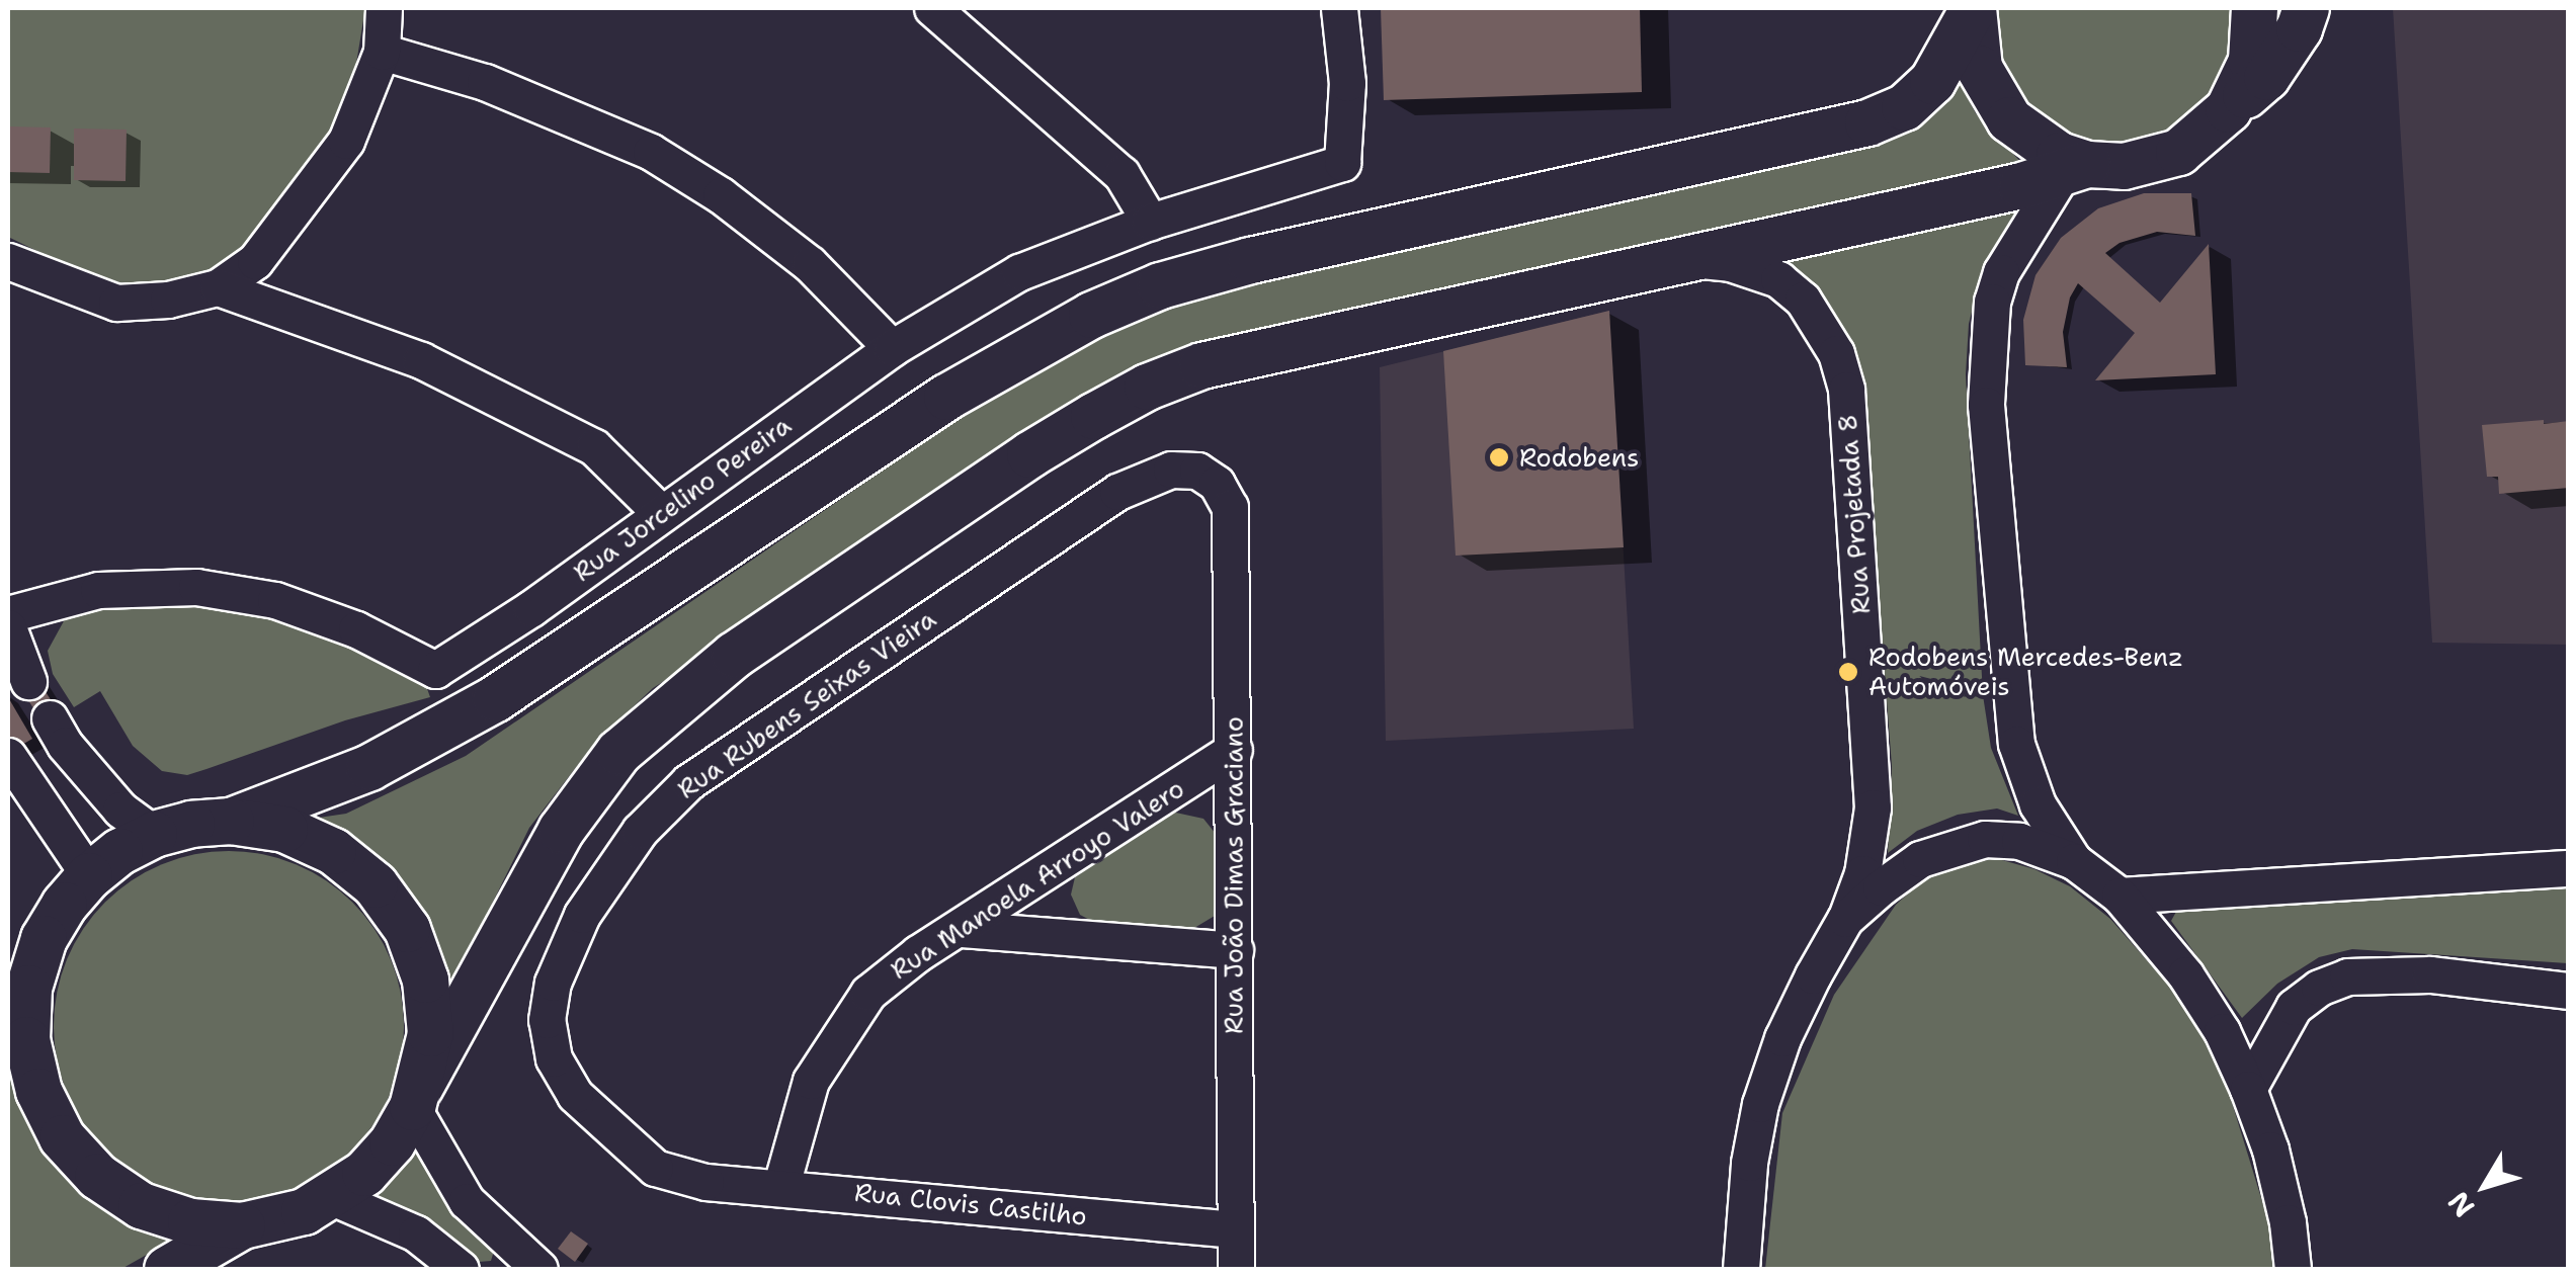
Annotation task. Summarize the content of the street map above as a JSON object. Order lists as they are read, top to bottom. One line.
{"streets":{"street":["Rua Jorcelino Pereira","Rua Projetada 8","Rua Rubens Seixas Vieira","Rua João Dimas Graciano","Rua Manoela Arroyo Valero","Rua Clovis Castilho"]},"crossings":[["Rua Rubens Seixas Vieira","Rua João Dimas Graciano"],["Rua Rubens Seixas Vieira","Rua Clovis Castilho"],["Rua João Dimas Graciano","Rua Manoela Arroyo Valero"],["Rua João Dimas Graciano","Rua Clovis Castilho"],["Rua Manoela Arroyo Valero","Rua Clovis Castilho"]],"places":["Rodobens","Rodobens Mercedes-Benz Automóveis"],"north":"bottom left"}
